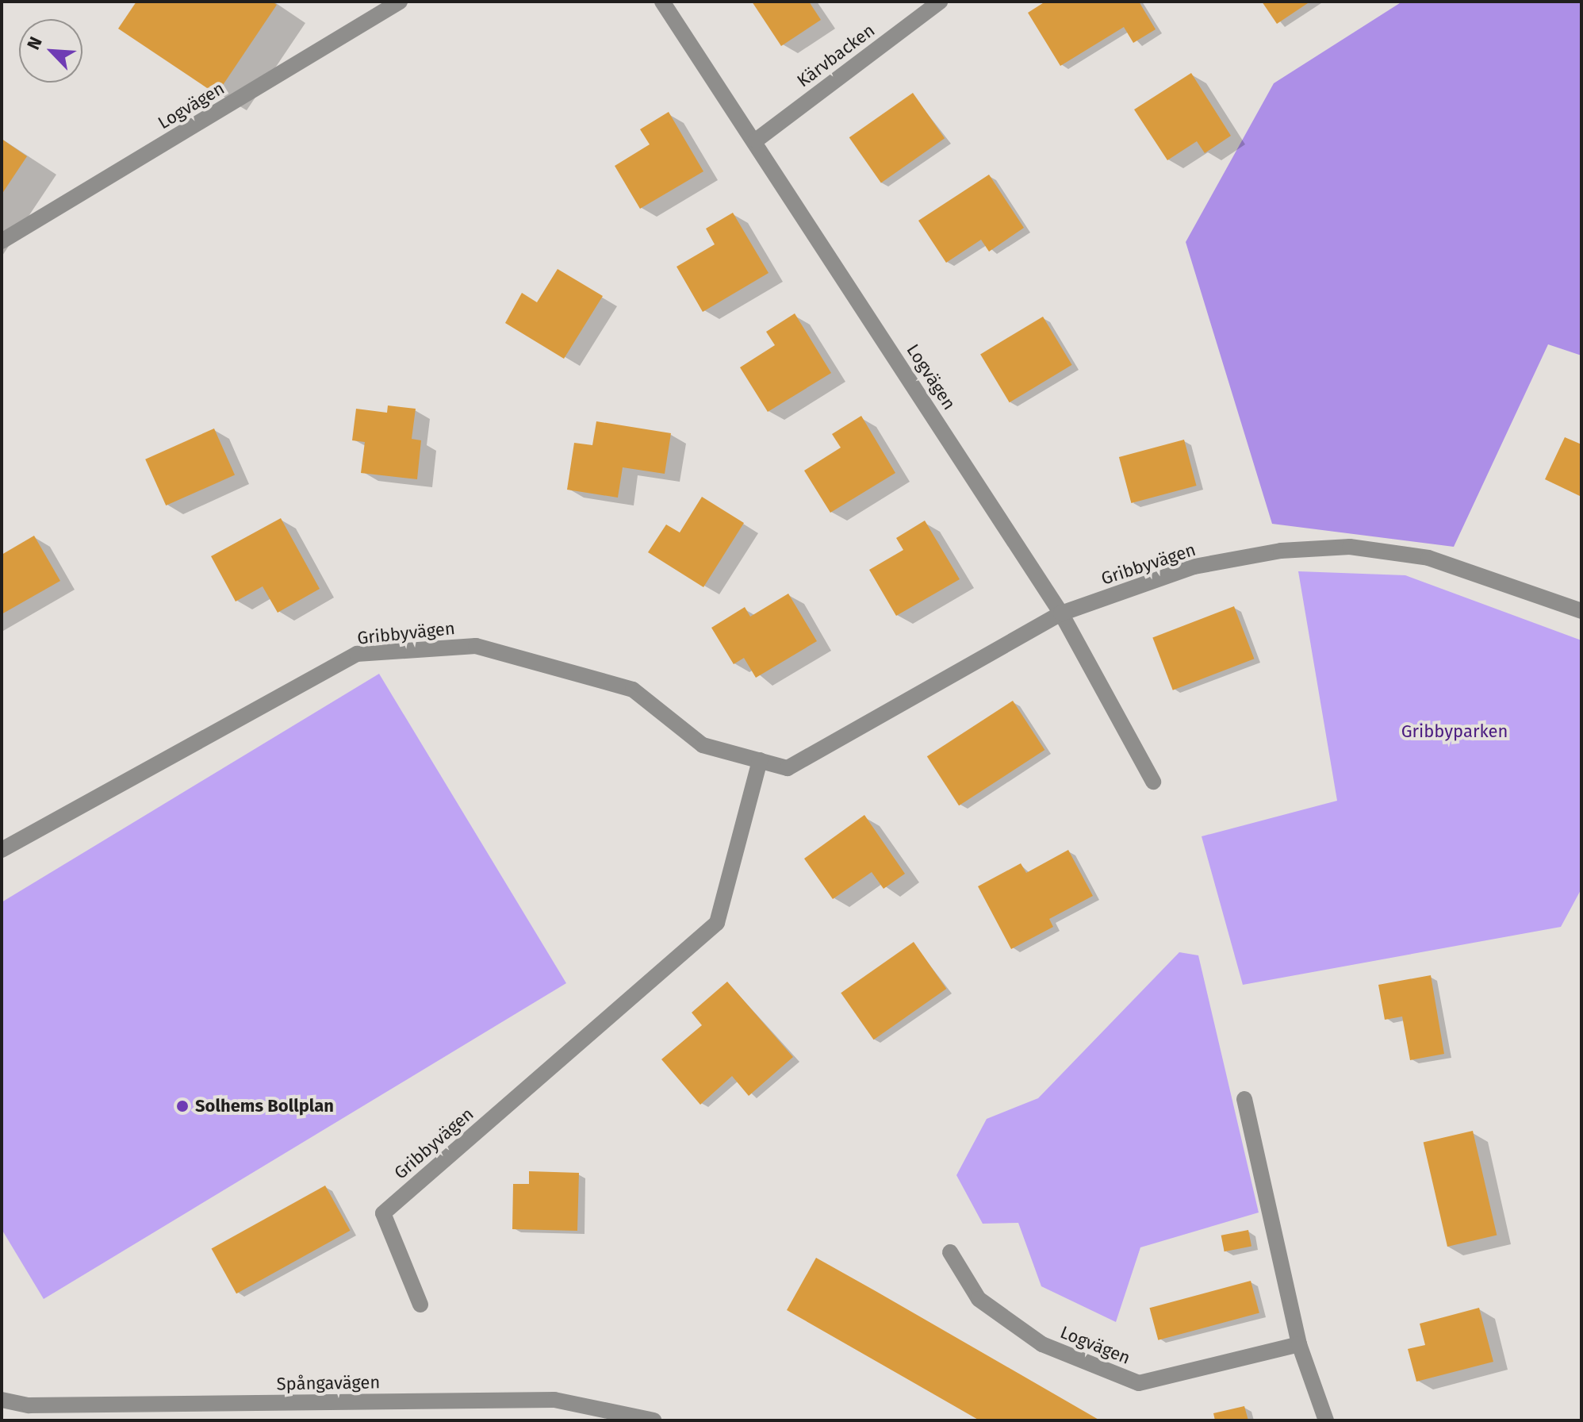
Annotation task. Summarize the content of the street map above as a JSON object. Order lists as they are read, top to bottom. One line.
{"streets":{"street":["Kärvbacken","Logvägen","Gribbyvägen","Spångavägen"]},"crossings":[["Kärvbacken","Logvägen"],["Logvägen","Gribbyvägen"]],"parks":["Gribbyparken"],"places":["Solhems Bollplan"],"north":"top left"}
